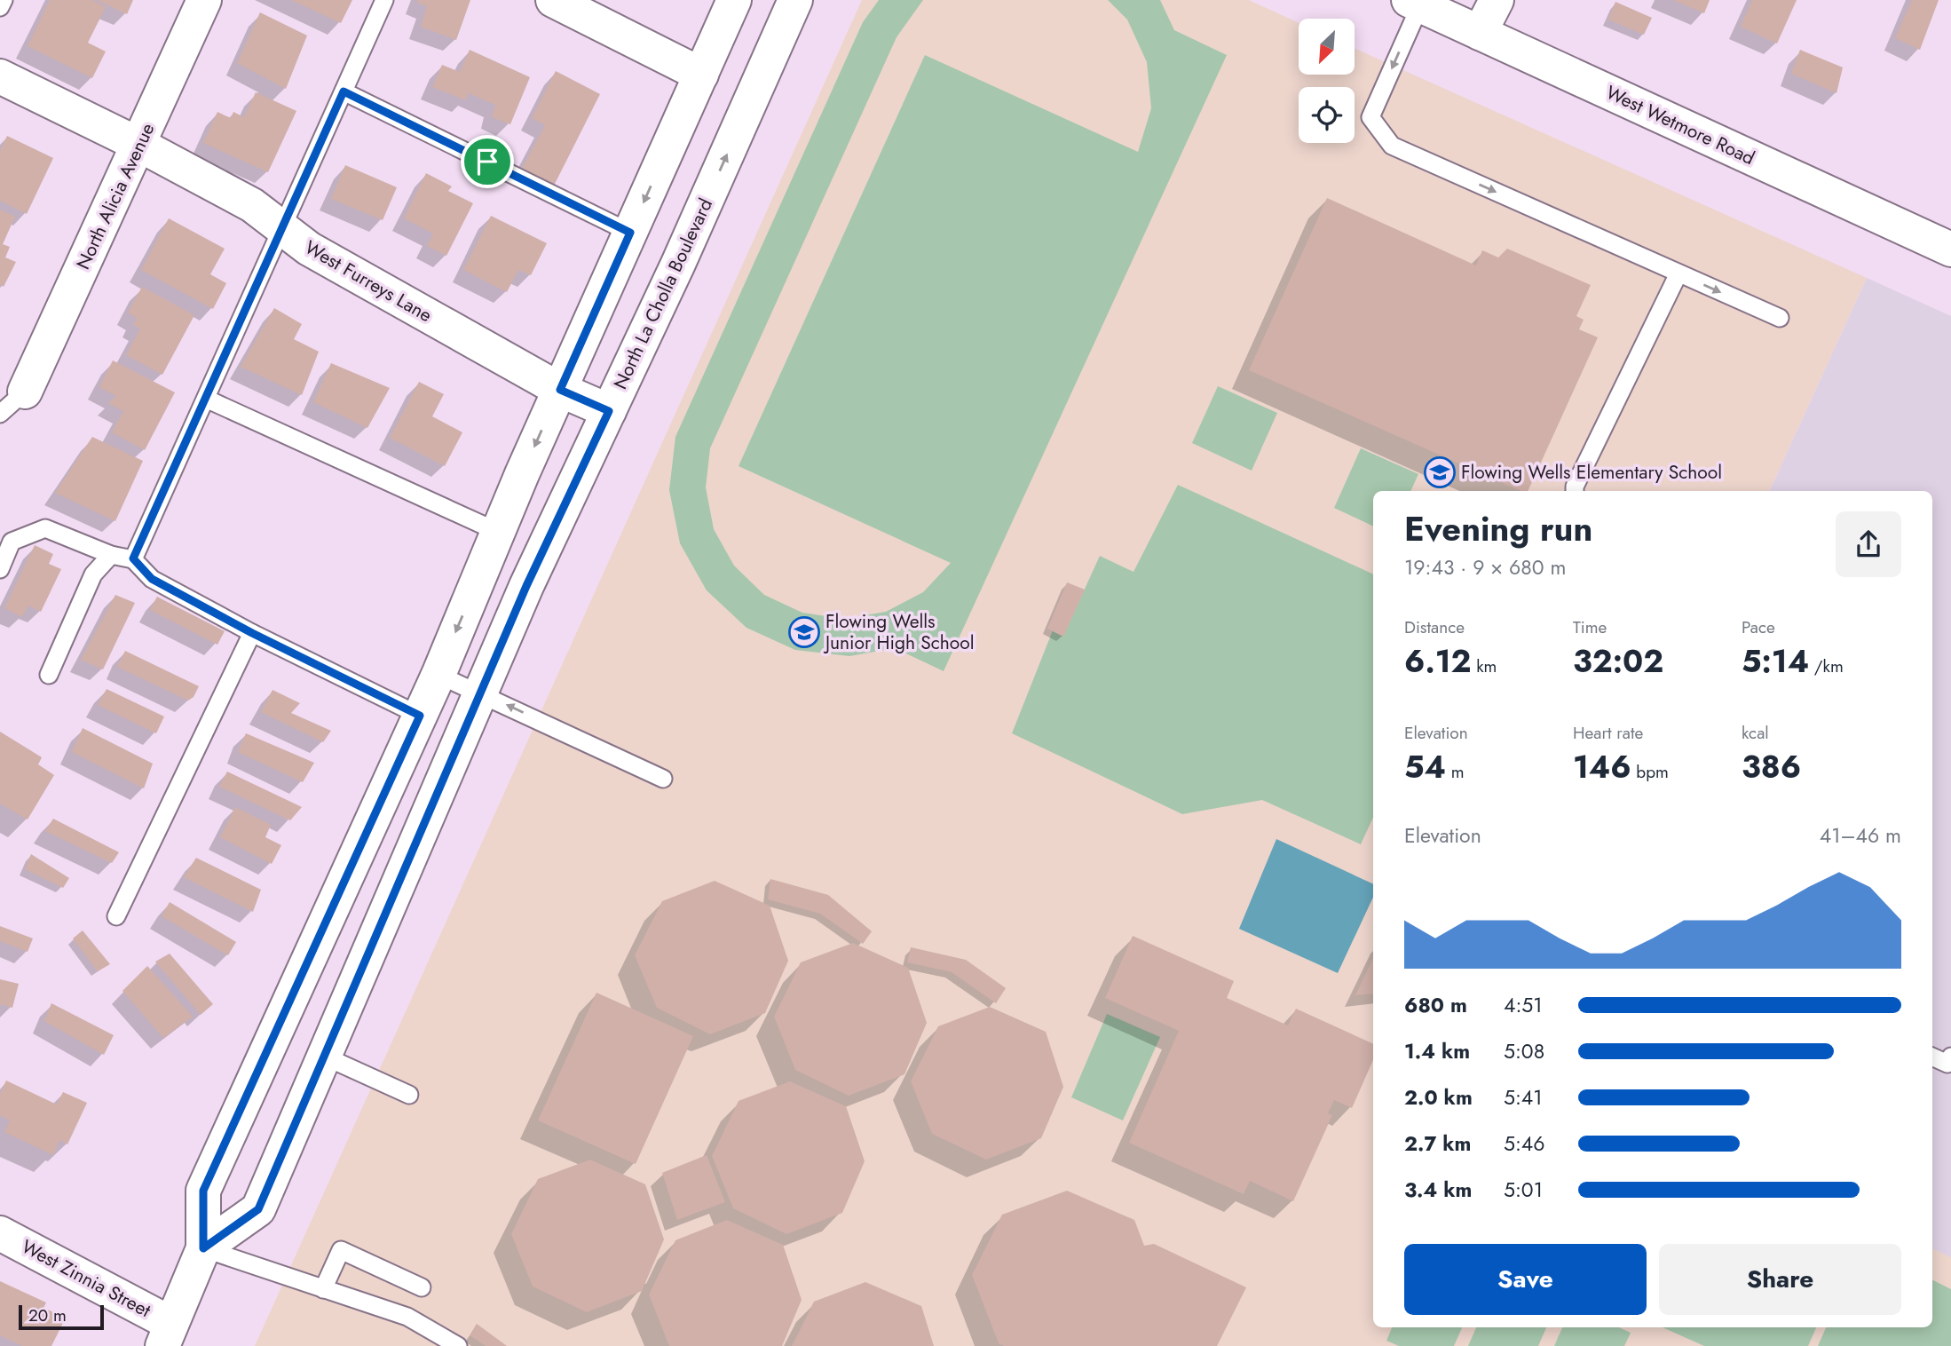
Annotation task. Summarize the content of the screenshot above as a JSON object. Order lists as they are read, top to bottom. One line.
{"streets":{"street":["West Wetmore Road","North Alicia Avenue","West Furreys Lane","North La Cholla Boulevard","West Zinnia Street"]},"crossings":[["North Alicia Avenue","West Furreys Lane"],["West Furreys Lane","North La Cholla Boulevard"]],"places":{"school or university":["Flowing Wells Elementary School","Flowing Wells Junior High School"]},"scale_bar":"20 m","north":"bottom left","page":{"heading":["Evening run","19:43 · 9 × 680 m"],"stats":[["Distance","6.12 km"],["Time","32:02"],["Pace","5:14 /km"],["Elevation","54 m"],["Heart rate","146 bpm"],["kcal","386"]],"chart":["Elevation","41–46 m"],"list":[{"name":"680 m","note":"4:51"},{"name":"1.4 km","note":"5:08"},{"name":"2.0 km","note":"5:41"},{"name":"2.7 km","note":"5:46"},{"name":"3.4 km","note":"5:01"}],"buttons":["Save","Share"],"scale":"20 m"}}
